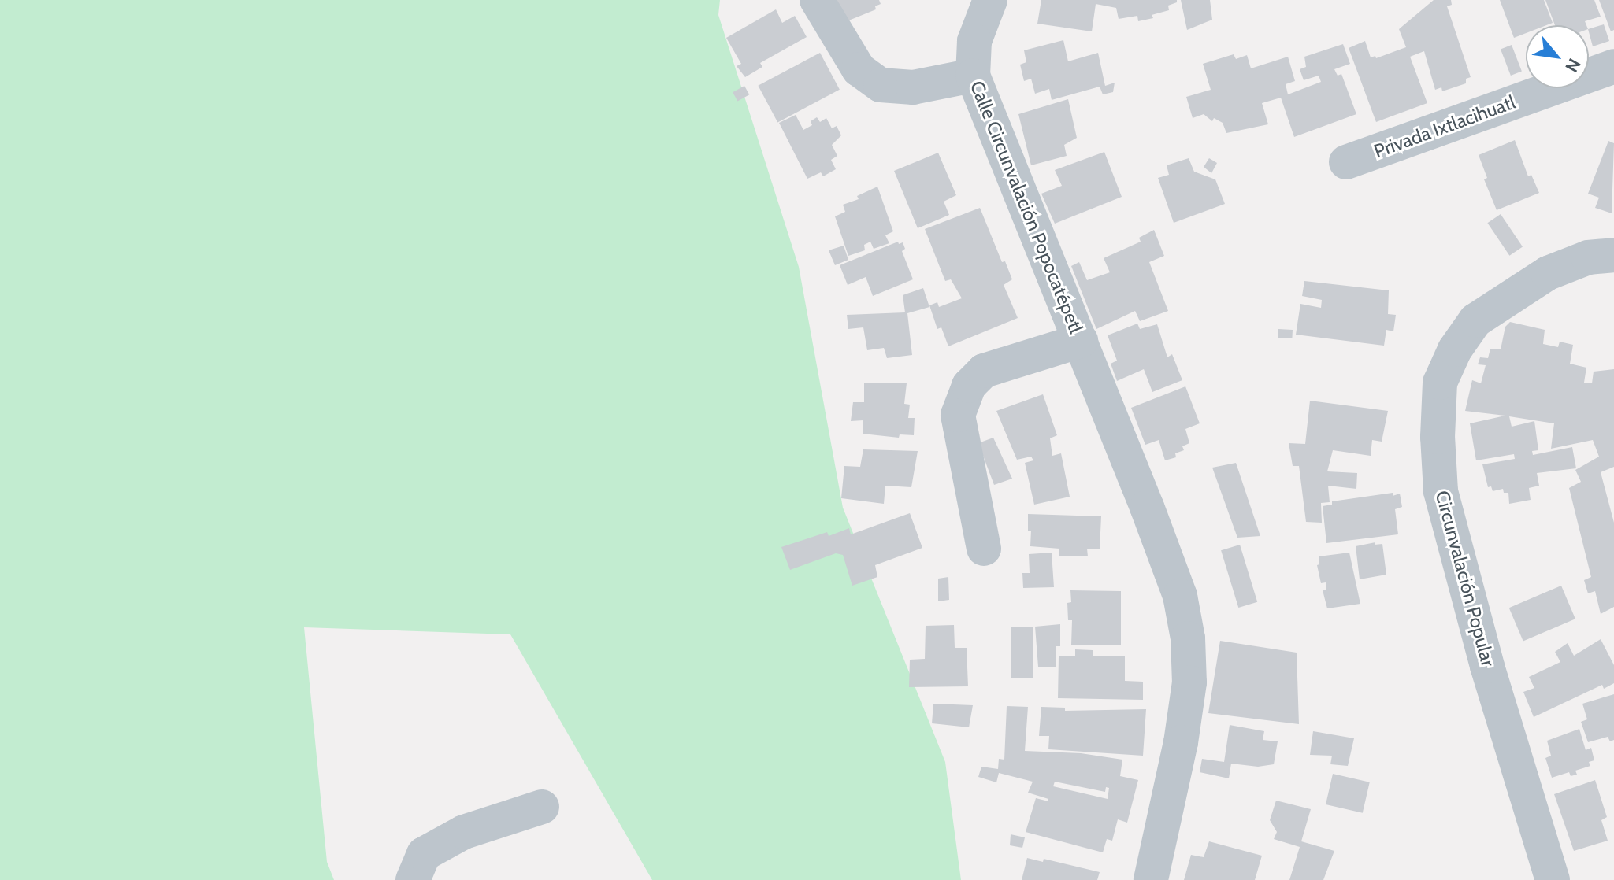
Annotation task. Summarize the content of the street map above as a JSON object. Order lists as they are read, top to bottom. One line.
{"streets":{"street":["Privada Ixtlacihuatl","Calle Circunvalación Popocatépetl","Circunvalación Popular"]},"north":"bottom right"}
